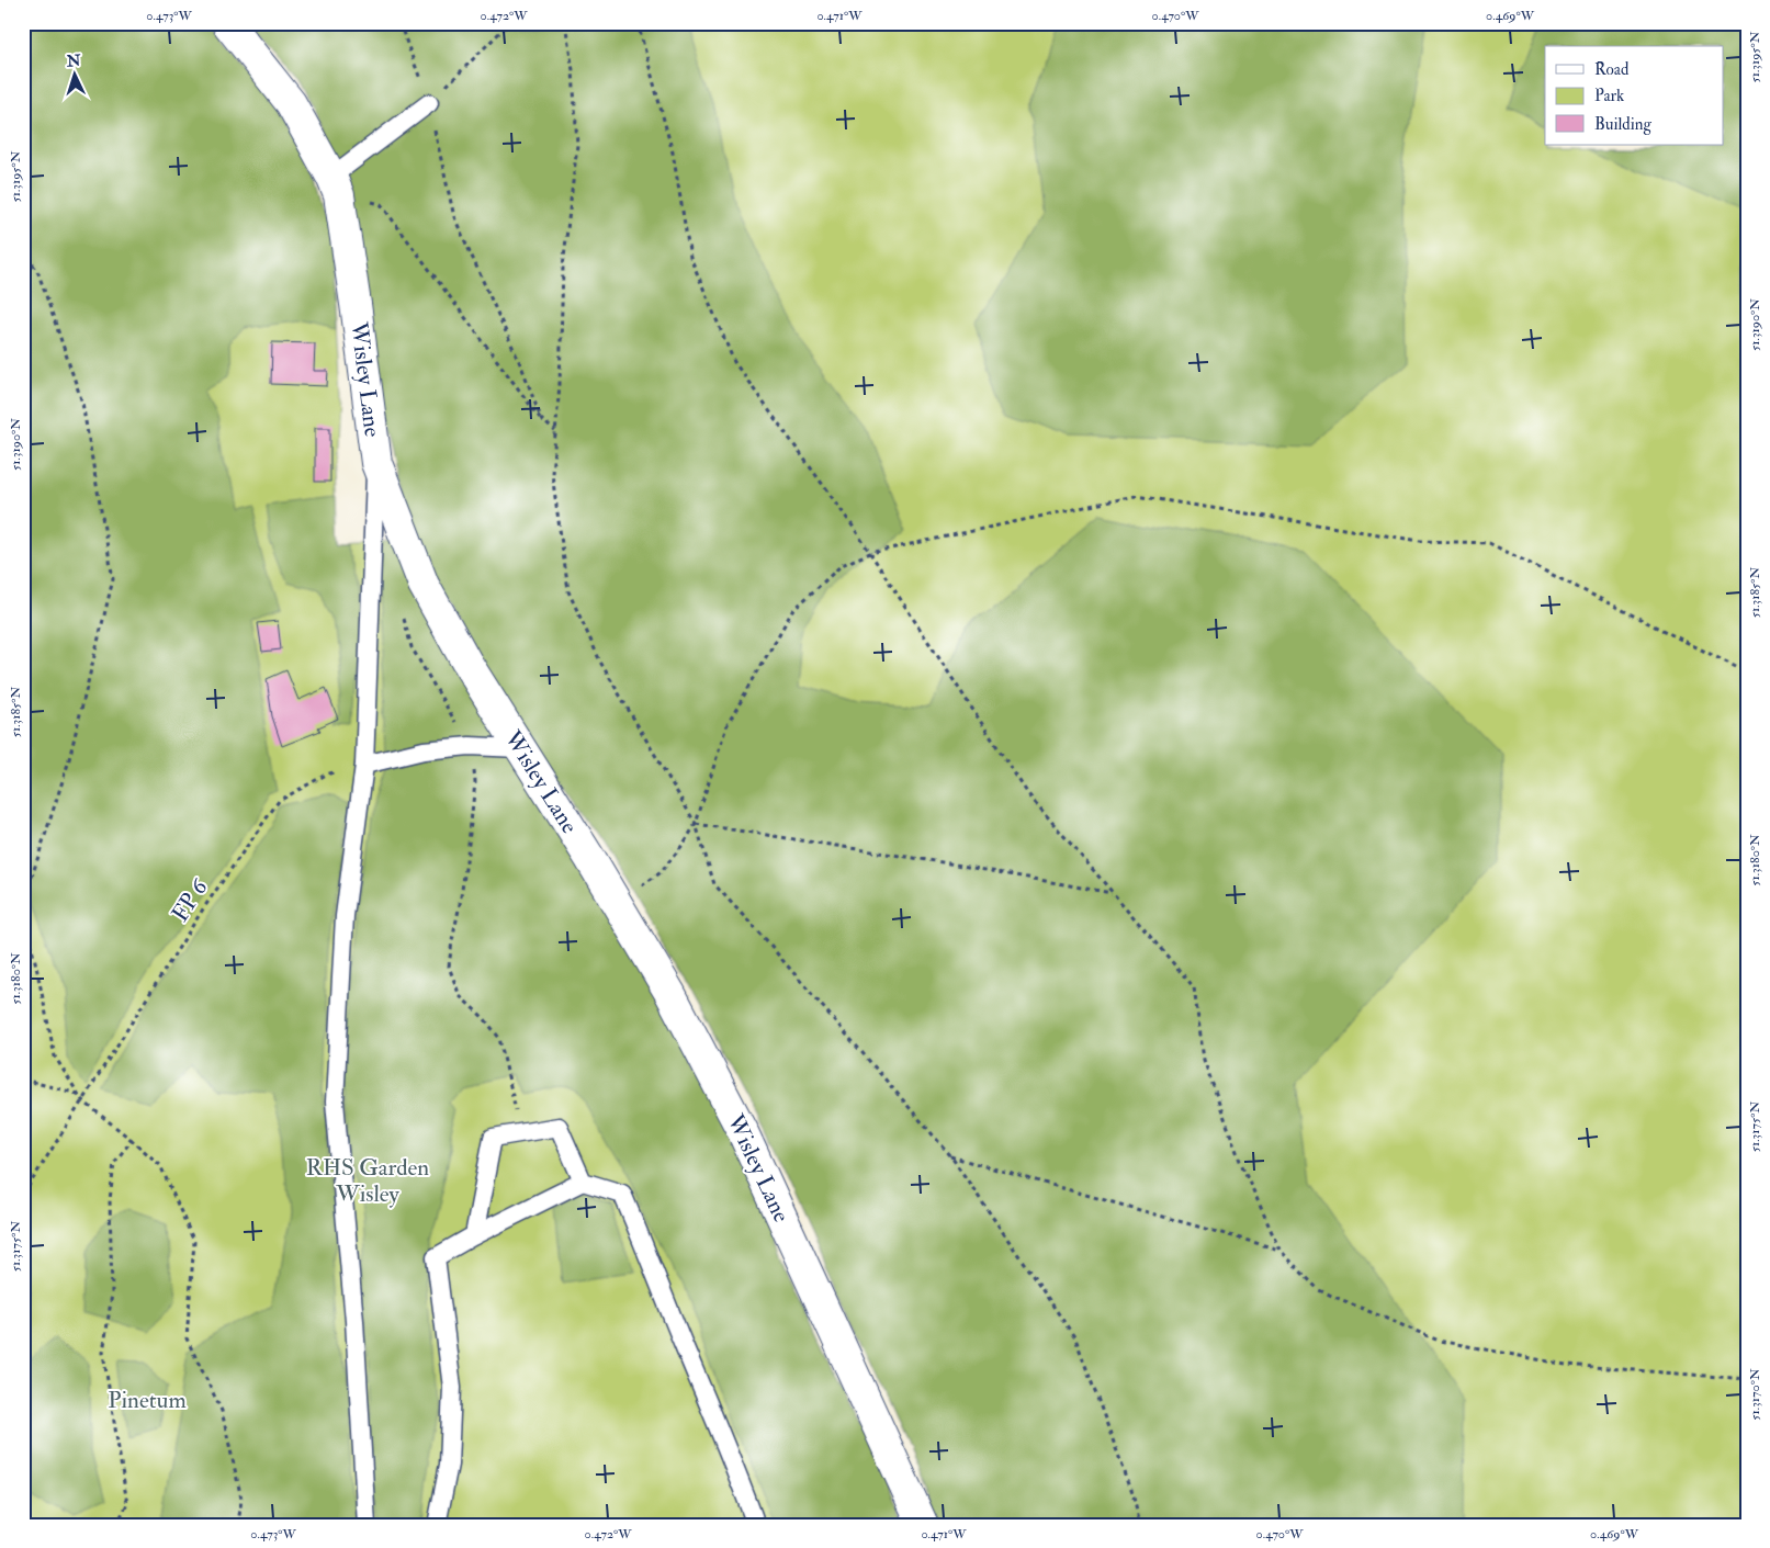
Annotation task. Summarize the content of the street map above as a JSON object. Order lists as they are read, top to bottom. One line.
{"streets":{"street":["Wisley Lane"],"path":["FP 6"]},"parks":["RHS Garden Wisley","Pinetum"],"legend":["Road","Park","Building"],"north":"top","coordinates":["0.473°W","0.472°W","0.471°W","0.470°W","0.469°W","51.3195°N","51.3190°N","51.3185°N","51.3180°N","51.3175°N","51.3170°N"]}
